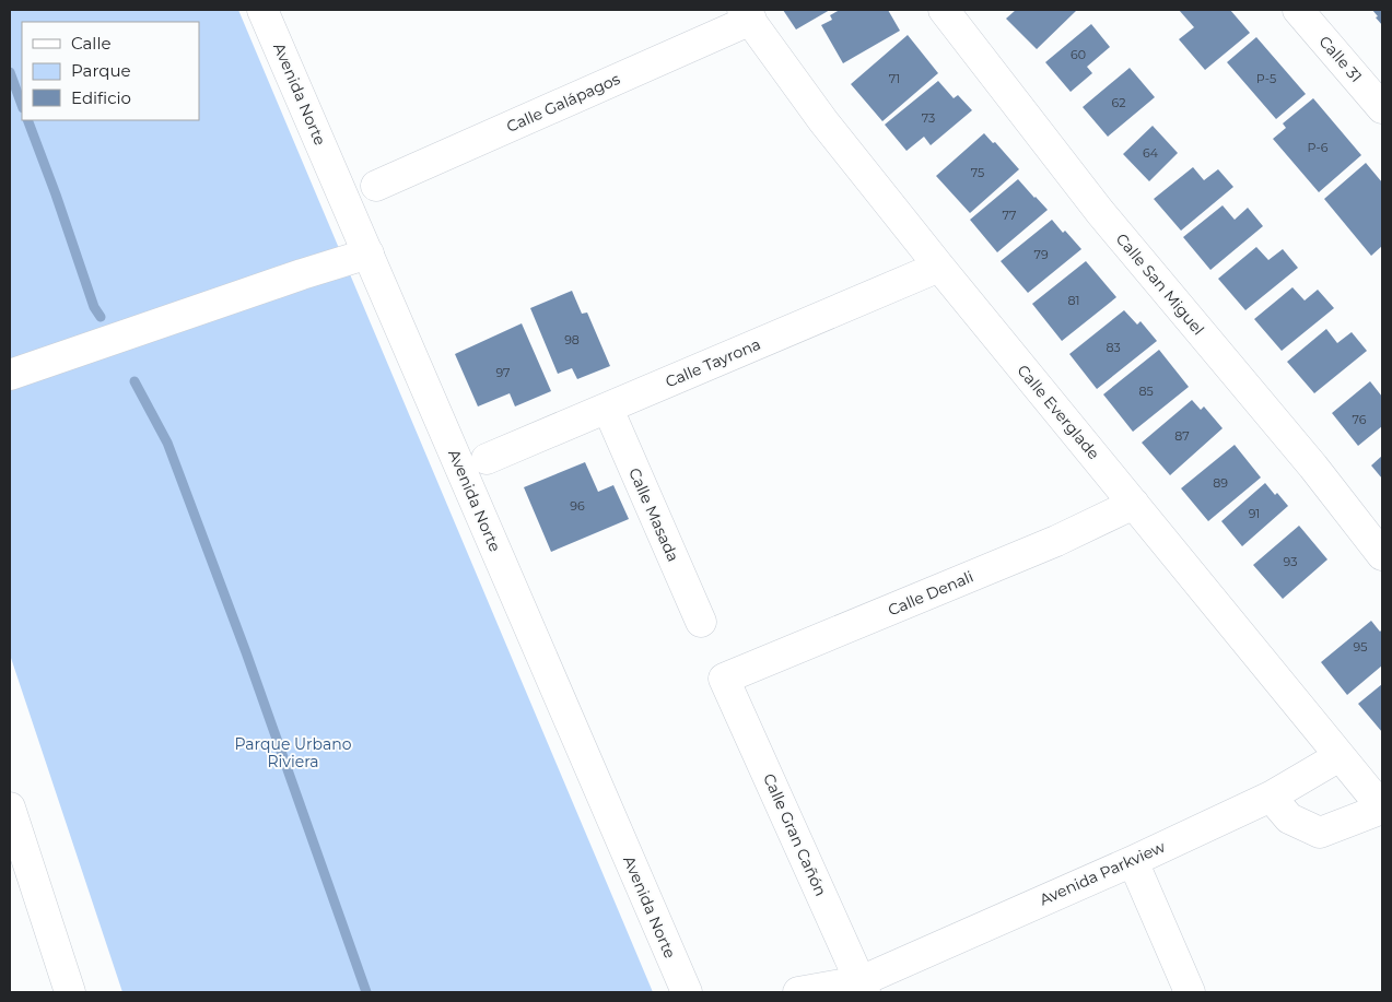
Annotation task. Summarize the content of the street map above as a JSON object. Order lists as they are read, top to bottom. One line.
{"streets":{"street":["Calle 31","Avenida Norte","Calle Galápagos","Calle San Miguel","Calle Tayrona","Calle Everglade","Calle Masada","Calle Denali","Calle Gran Cañón","Avenida Parkview"]},"crossings":[["Calle Galápagos","Calle Everglade"],["Calle Tayrona","Calle Everglade"],["Calle Tayrona","Calle Masada"],["Calle Everglade","Calle Denali"],["Calle Everglade","Avenida Parkview"],["Calle Denali","Calle Gran Cañón"],["Calle Gran Cañón","Avenida Parkview"]],"parks":["Parque Urbano Riviera"],"house_numbers":["60","71","P-5","62","73","P-6","64","75","77","79","81","98","83","97","85","76","87","89","96","91","93","95"],"legend":["Calle","Parque","Edificio"]}
